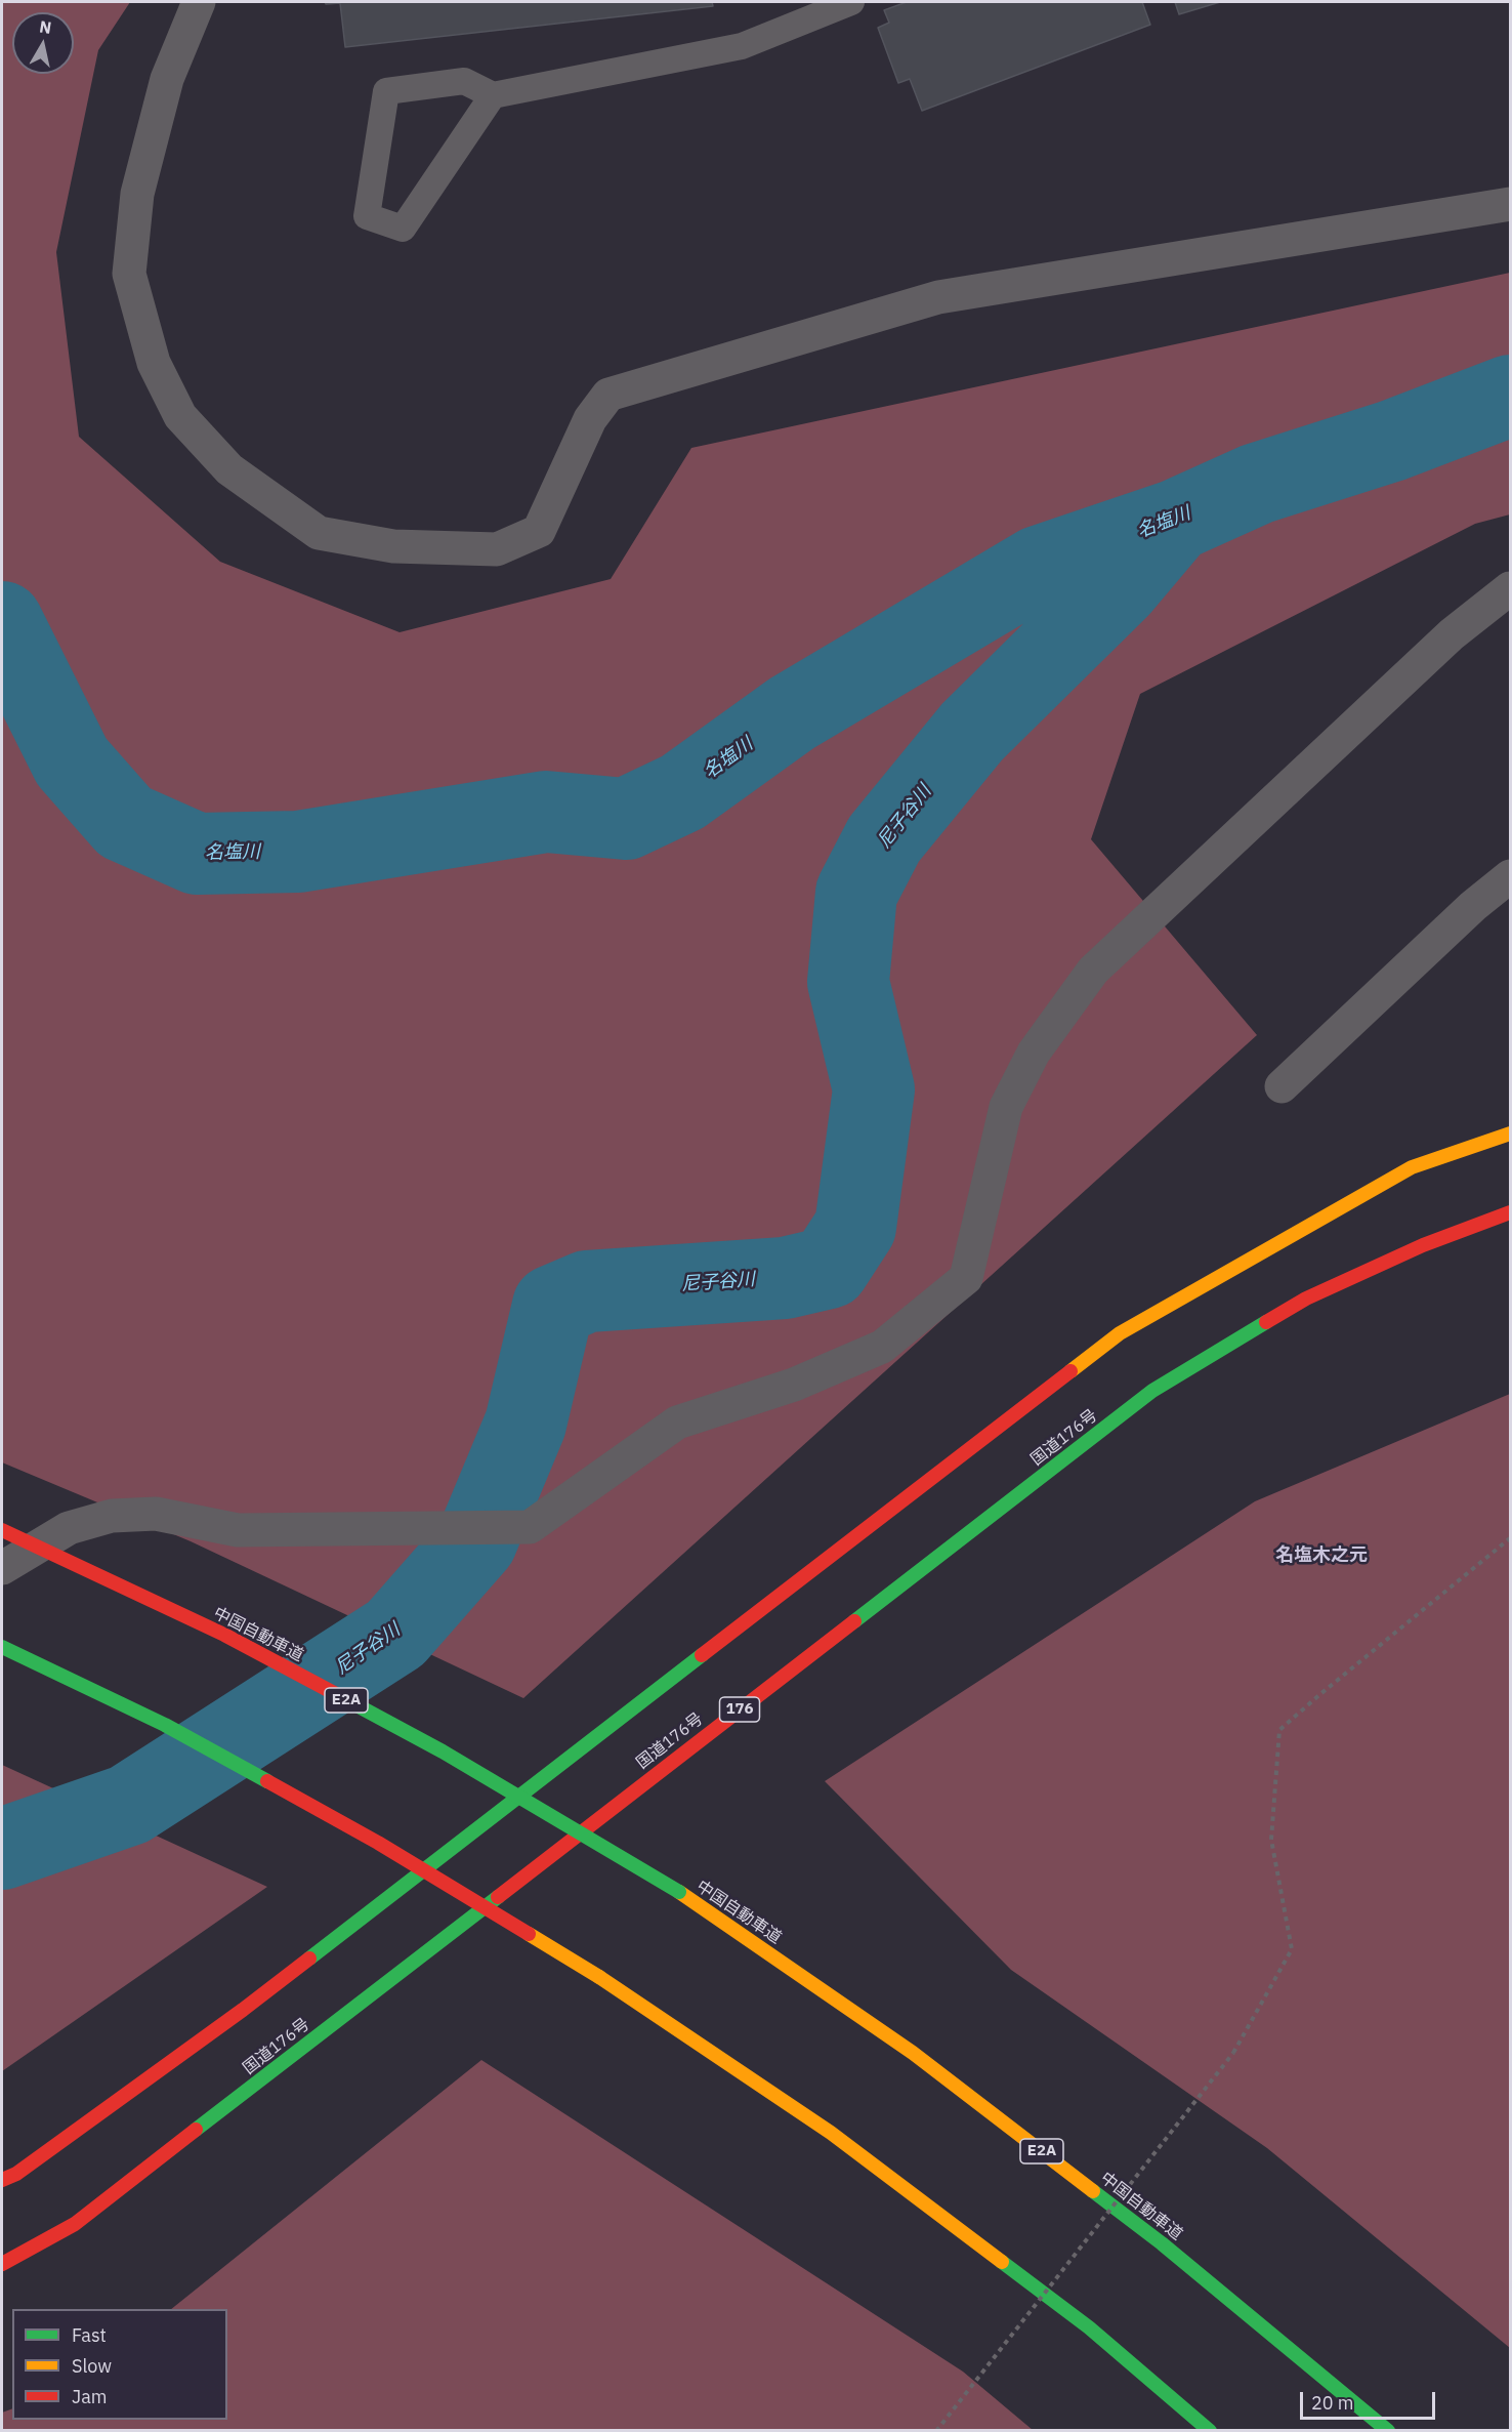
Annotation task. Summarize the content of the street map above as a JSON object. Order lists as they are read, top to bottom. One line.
{"streets":{"highway":["国道176号","中国自動車道","E2A","176"]},"districts":["名塩木之元"],"water":["名塩川","尼子谷川"],"legend":["Fast","Slow","Jam"],"scale_bar":"20 m","north":"top"}
